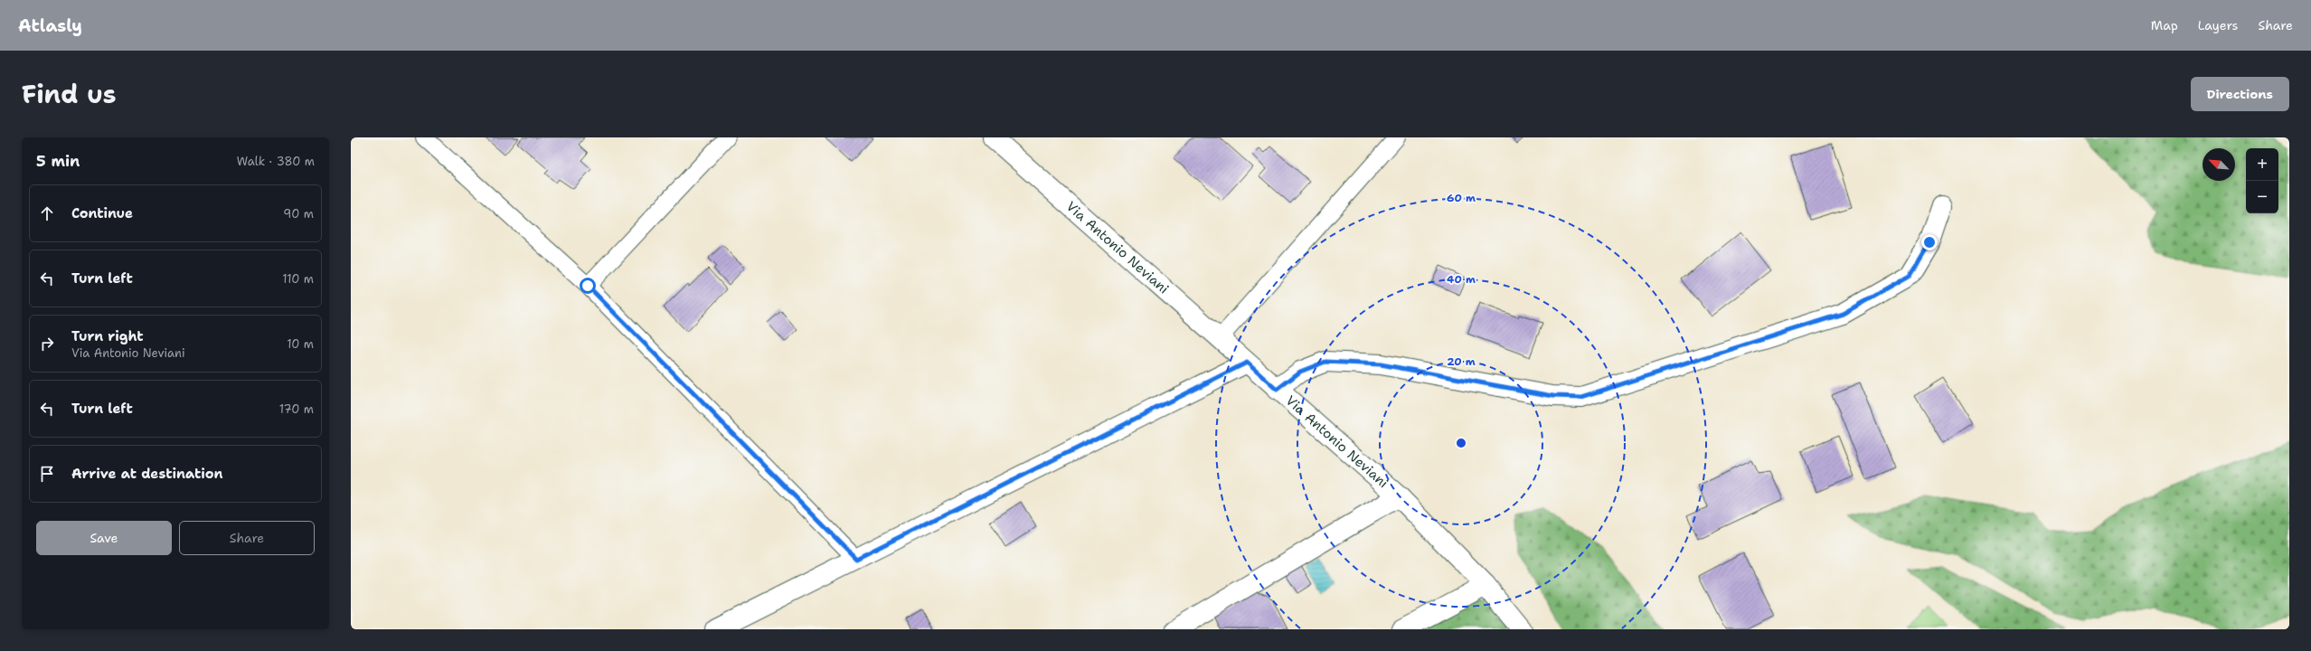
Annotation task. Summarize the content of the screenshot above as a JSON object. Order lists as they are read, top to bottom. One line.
{"streets":{"street":["Via Antonio Neviani"]},"north":"top left","page":{"header":"Atlasly","nav":["Map","Layers","Share"],"title":"Find us","buttons":["Directions",["Save","Share"]],"heading":["5 min","Walk · 380 m"],"map_buttons":["+","−"],"list":[["Continue","90 m"],["Turn left","110 m"],["Turn right","Via Antonio Neviani","10 m"],["Turn left","170 m"],"Arrive at destination"]},"rings":["60 m","40 m","20 m"]}
